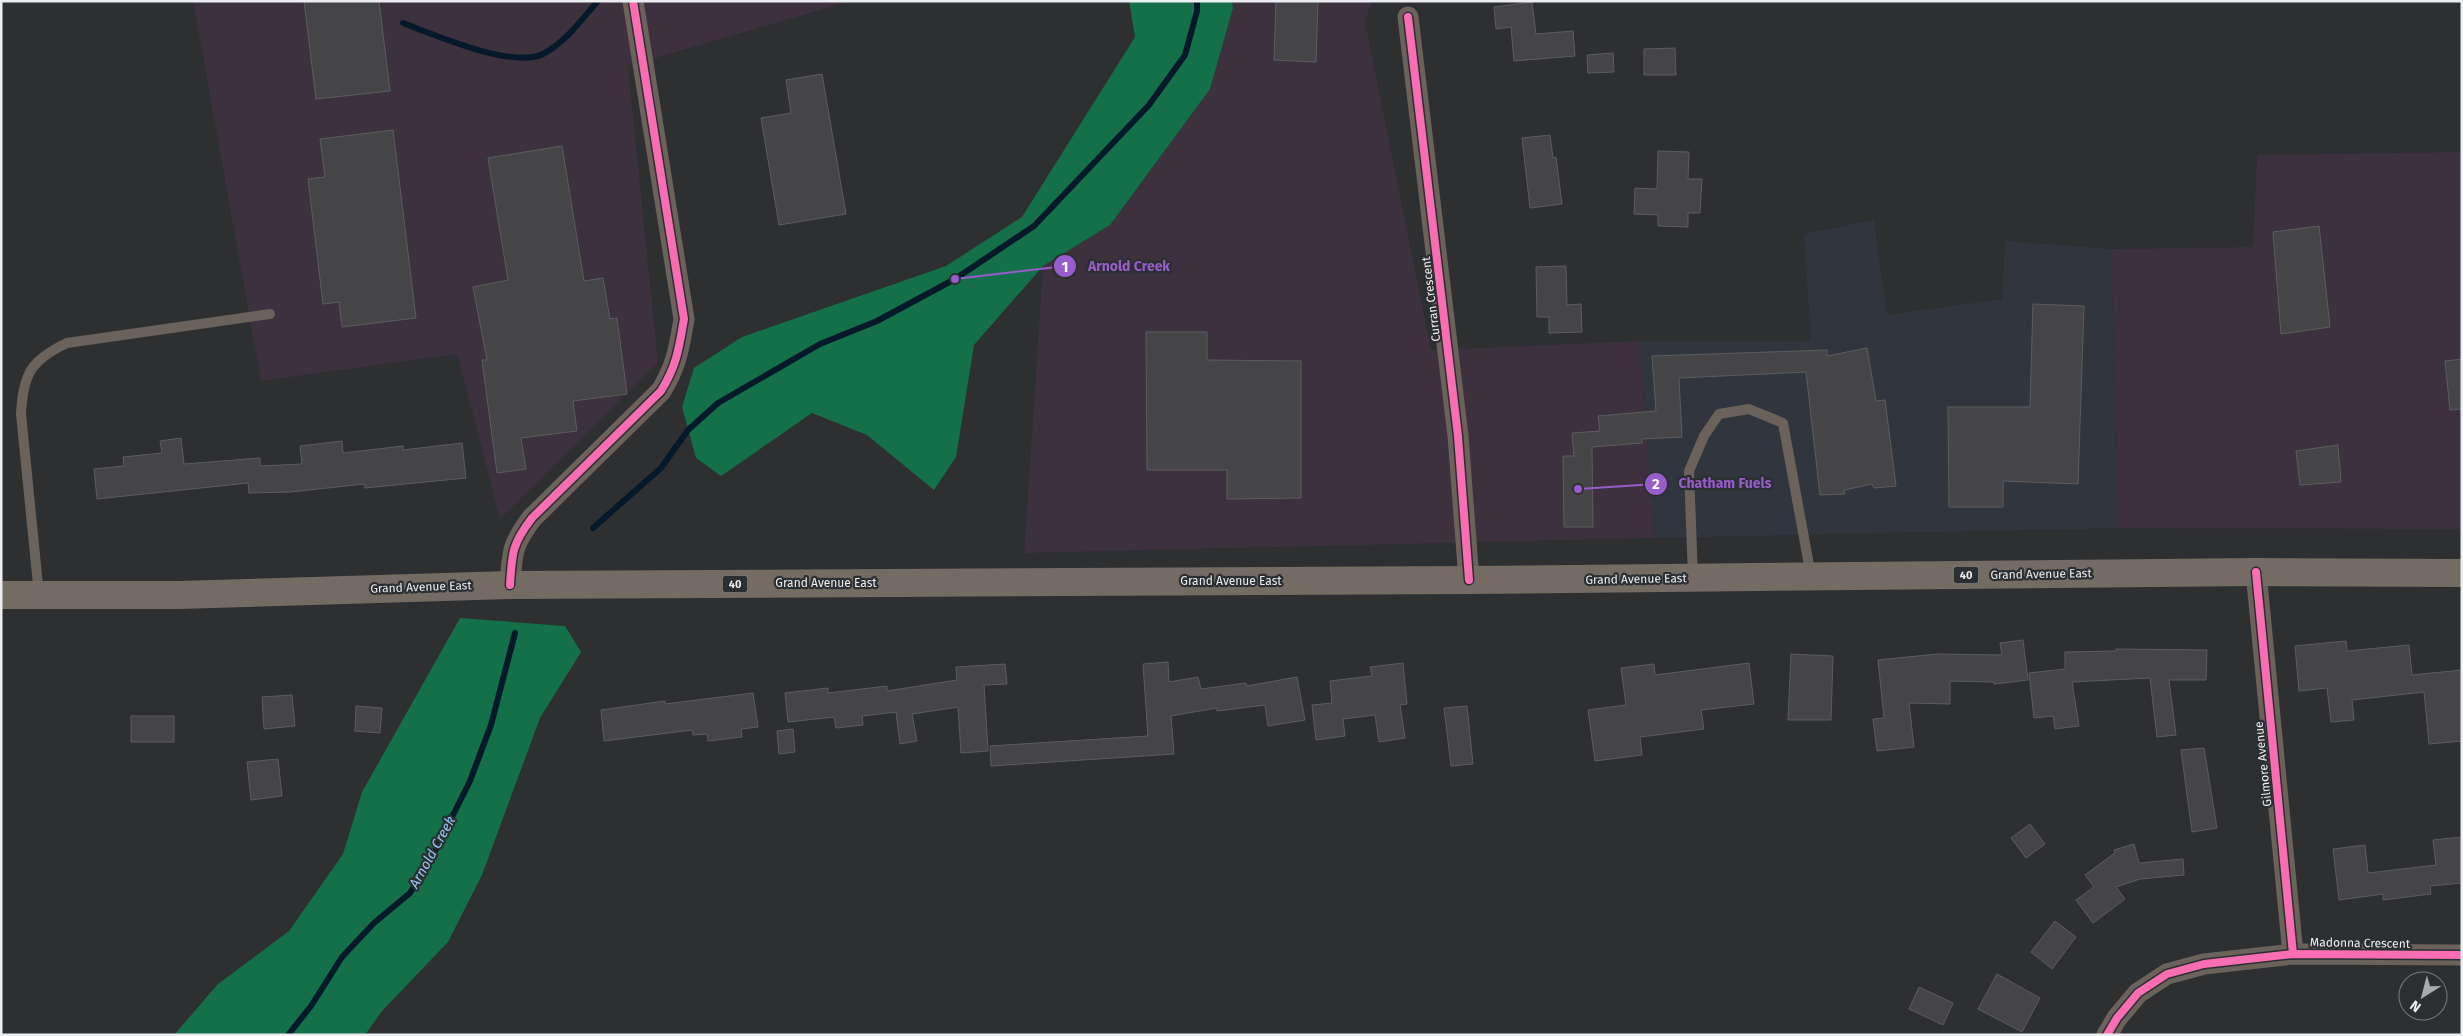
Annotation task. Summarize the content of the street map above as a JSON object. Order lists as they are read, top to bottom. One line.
{"streets":{"main road":["Grand Avenue East","40"],"street":["Curran Crescent","Gilmore Avenue","Madonna Crescent"]},"crossings":[["Curran Crescent","Grand Avenue East"],["Grand Avenue East","Gilmore Avenue"],["Gilmore Avenue","Madonna Crescent"]],"water":["Arnold Creek"],"places":["Arnold Creek","Chatham Fuels"],"north":"bottom left"}
